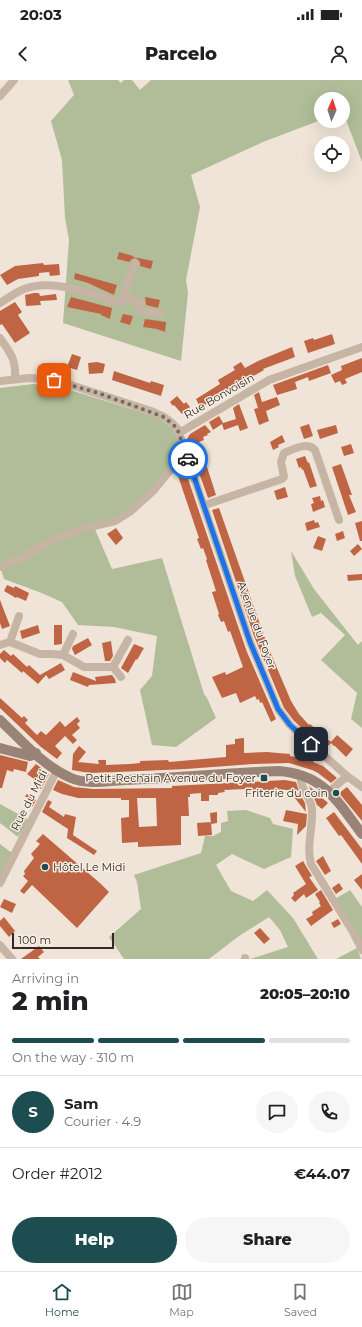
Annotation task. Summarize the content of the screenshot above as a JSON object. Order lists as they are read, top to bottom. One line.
{"streets":{"street":["Rue Bonvoisin","Avenue du Foyer","Rue du Midi"]},"crossings":[["Rue Bonvoisin","Avenue du Foyer"]],"places":{"transit":["Petit-Rechain Avenue du Foyer"],"other":["Friterie du coin","Hôtel Le Midi"]},"scale_bar":"100 m","north":"top","page":{"status":"20:03","header":"Parcelo","scale":"100 m","heading":["2 min","Arriving in","20:05–20:10"],"panel":["Sam","Courier · 4.9","Order #2012","€44.07"],"bar":"On the way · 310 m","round":"S","buttons":["Help","Share"],"tabs":["Home","Map","Saved"]}}
